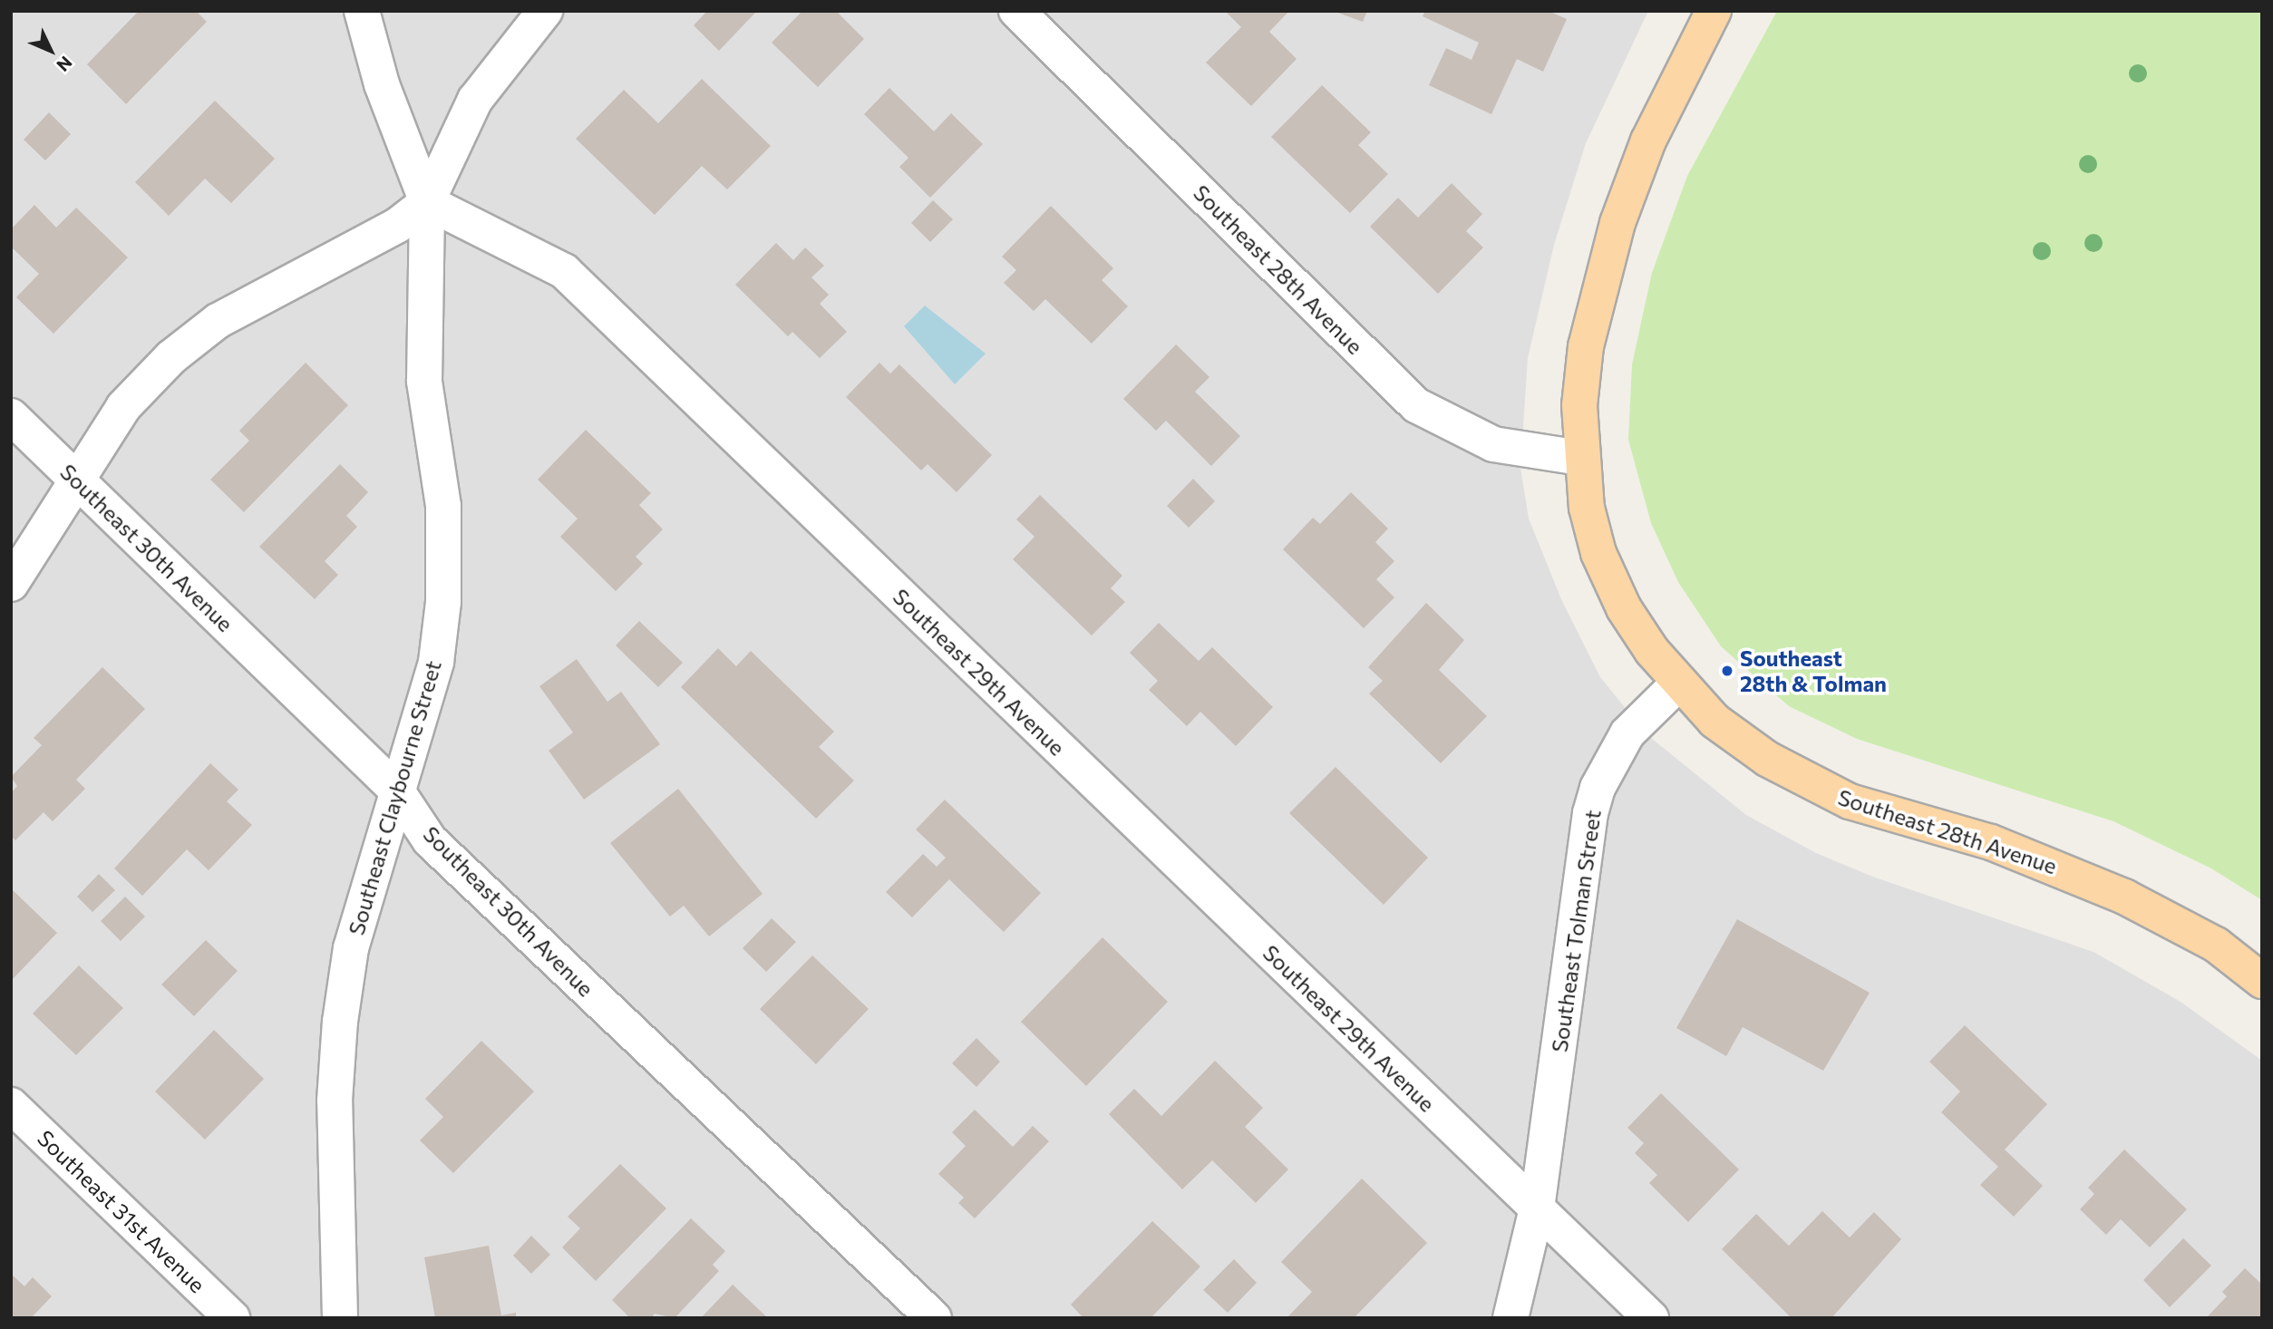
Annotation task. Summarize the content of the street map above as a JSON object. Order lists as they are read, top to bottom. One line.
{"streets":{"main road":["Southeast 28th Avenue"],"street":["Southeast 30th Avenue","Southeast 29th Avenue","Southeast Claybourne Street","Southeast Tolman Street","Southeast 31st Avenue"]},"crossings":[["Southeast 28th Avenue","Southeast Tolman Street"],["Southeast 30th Avenue","Southeast Claybourne Street"],["Southeast 29th Avenue","Southeast Claybourne Street"],["Southeast 29th Avenue","Southeast Tolman Street"]],"places":["Southeast 28th & Tolman"],"north":"bottom right"}
